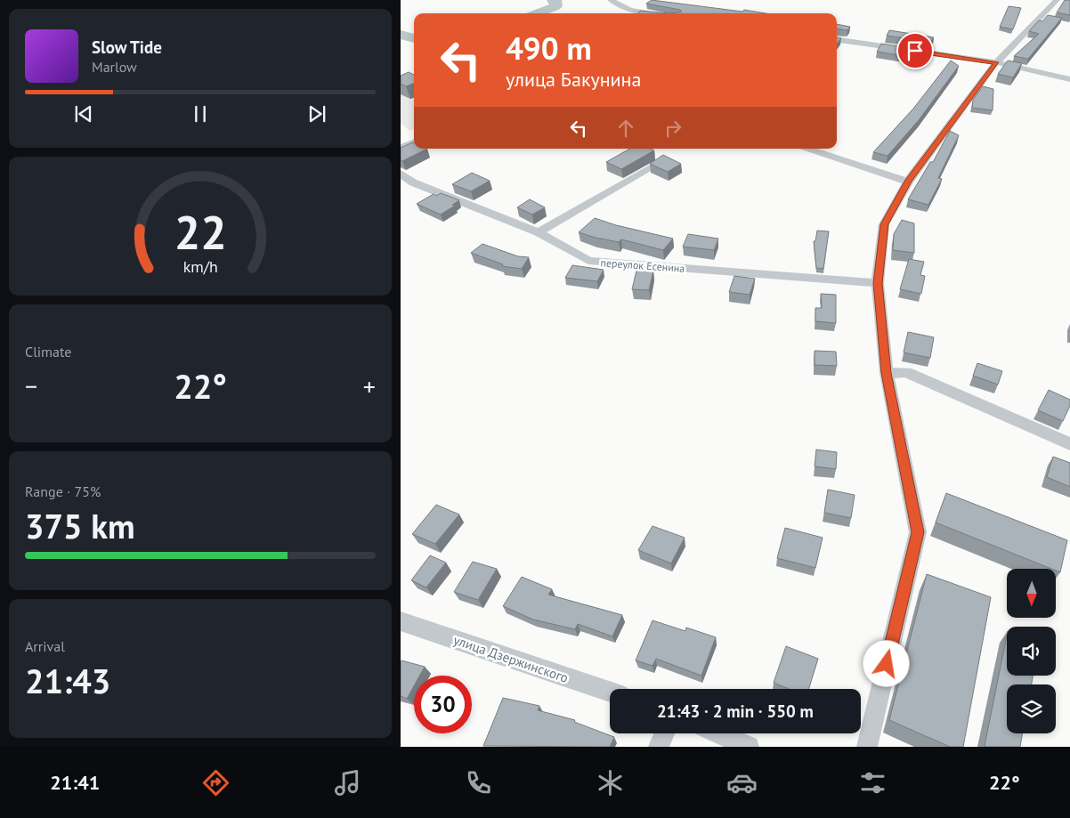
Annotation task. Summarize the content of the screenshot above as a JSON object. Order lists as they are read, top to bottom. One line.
{"streets":{"street":["переулок Есенина","улица Дзержинского"]},"north":"bottom","page":{"turn":["490 m","улица Бакунина"],"song":["Slow Tide","Marlow"],"tile":["Climate",["Range · 75%","375 km"],["Arrival","21:43"]],"heat":["−","22°","+"],"limit":"30","trip":"21:43 · 2 min · 550 m","tabs":["21:41","22°"],"gauge":["22","km/h"]}}
